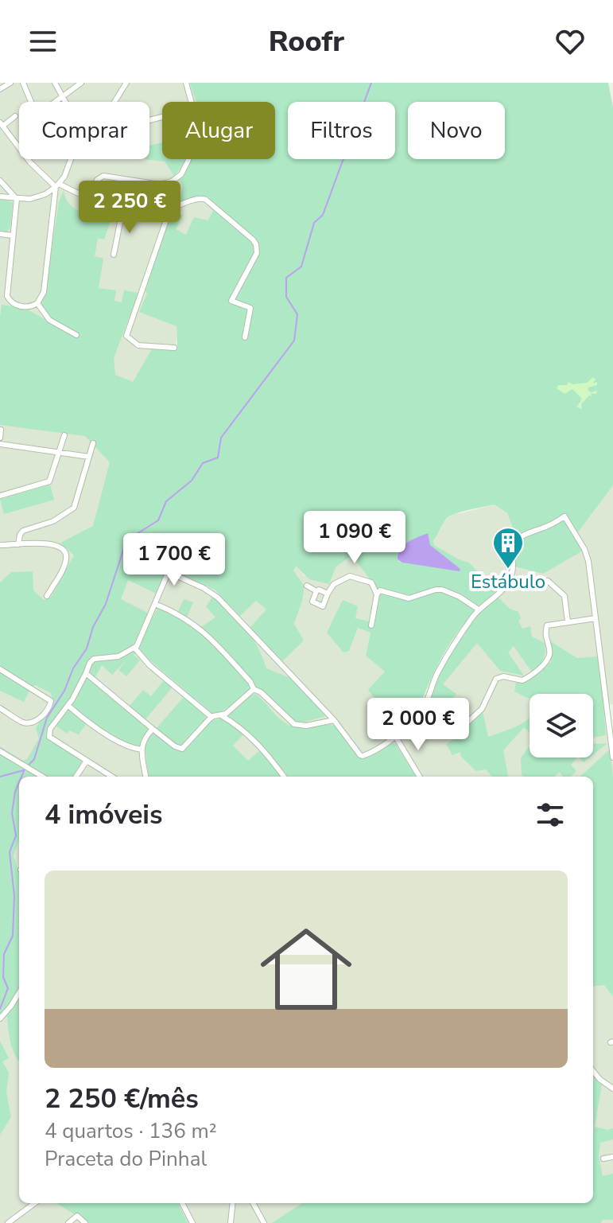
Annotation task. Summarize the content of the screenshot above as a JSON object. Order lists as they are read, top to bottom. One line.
{"places":{"building":["Estábulo"]},"page":{"header":"Roofr","chip":["Comprar","Alugar","Filtros","Novo"],"price":["2 250 €","1 090 €","1 700 €","2 000 €"],"heading":"4 imóveis","list":[{"name":"2 250 €/mês","note":"4 quartos · 136 m² · Praceta do Pinhal"}]}}
